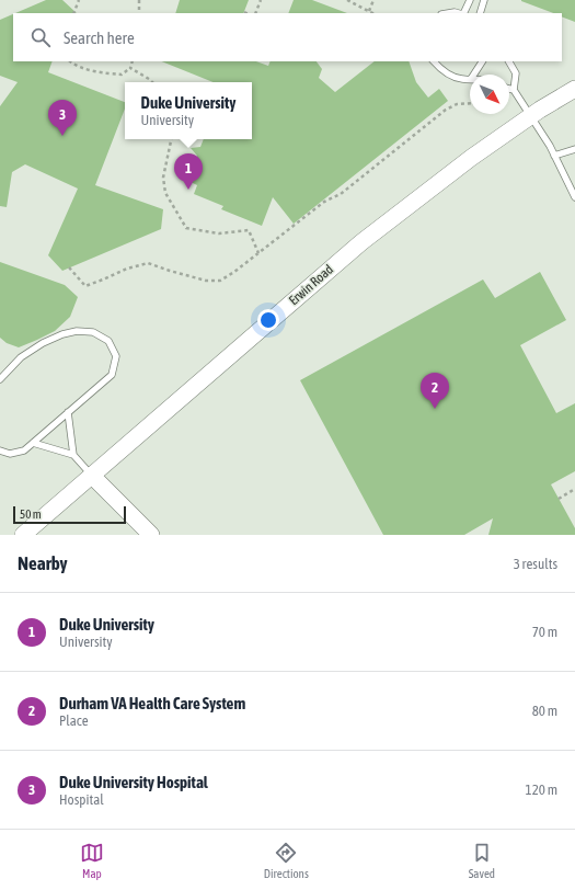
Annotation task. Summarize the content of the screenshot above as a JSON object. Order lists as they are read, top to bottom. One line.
{"streets":{"main road":["Erwin Road"]},"scale_bar":"50 m","north":"bottom right","page":{"search":"Search here","popup":["Duke University","University"],"pins":["3","1","2"],"scale":"50 m","heading":["Nearby","3 results"],"list":[{"mark":"1","name":"Duke University","note":"University","value":"70 m"},{"mark":"2","name":"Durham VA Health Care System","note":"Place","value":"80 m"},{"mark":"3","name":"Duke University Hospital","note":"Hospital","value":"120 m"}],"nav":["Map","Directions","Saved"]}}
